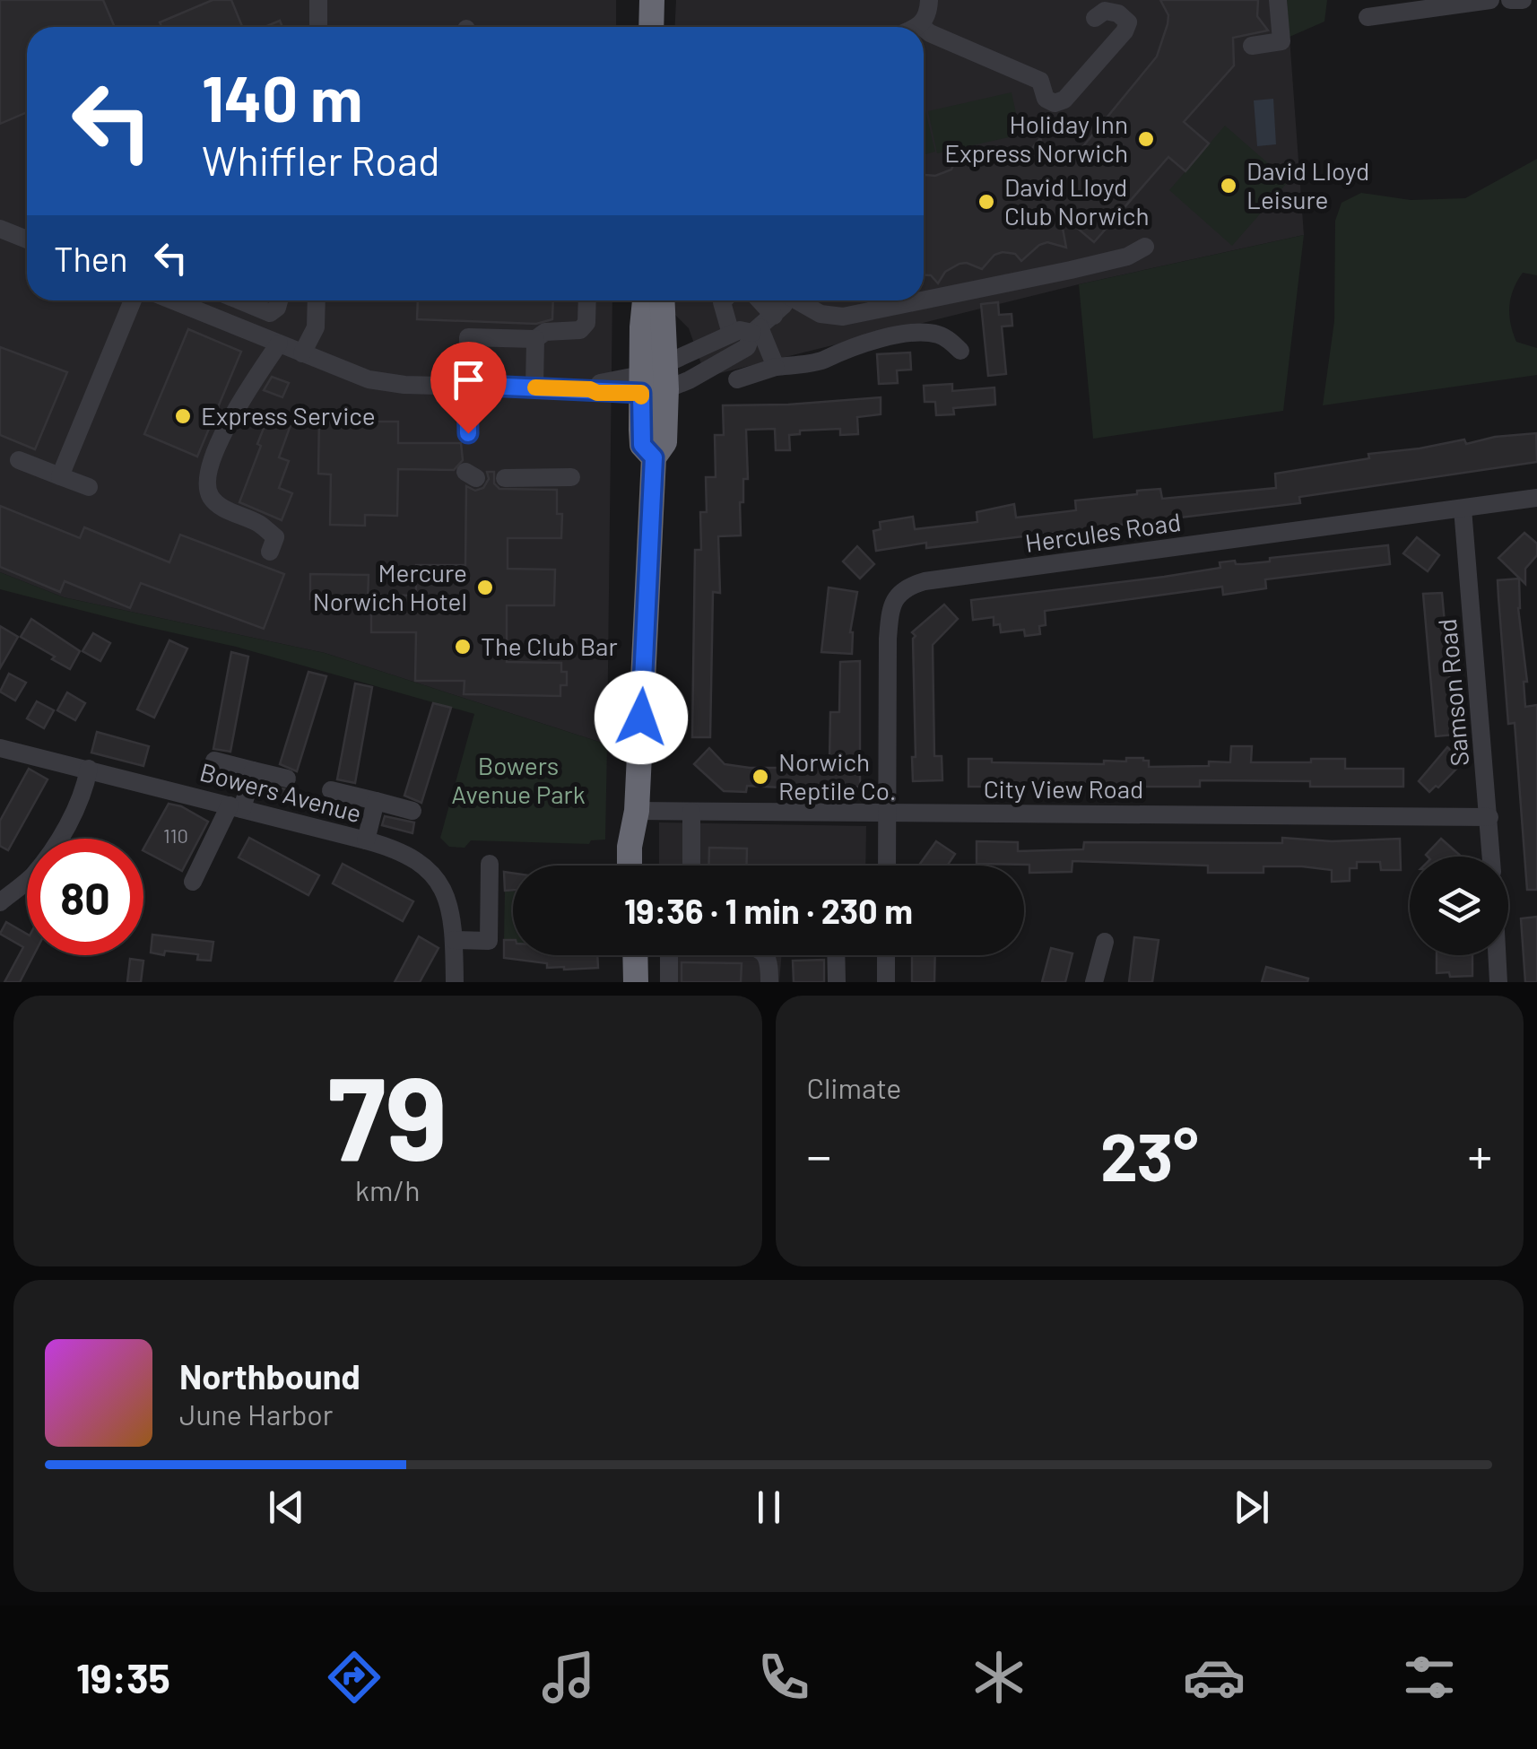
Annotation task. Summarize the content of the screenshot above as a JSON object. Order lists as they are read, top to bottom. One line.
{"streets":{"street":["Hercules Road","Samson Road","City View Road","Bowers Avenue"]},"crossings":[["Hercules Road","Samson Road"],["Hercules Road","City View Road"],["Samson Road","City View Road"]],"parks":["Bowers Avenue Park"],"places":["Holiday Inn Express Norwich","David Lloyd Leisure","David Lloyd Club Norwich","Express Service","Mercure Norwich Hotel","The Club Bar","Norwich Reptile Co."],"house_numbers":["110"],"page":{"turn":["140 m","Whiffler Road"],"then":"Then","limit":"80","trip":"19:36 · 1 min · 230 m","tile":[["79","km/h"],"Climate"],"heat":["−","23°","+"],"song":["Northbound","June Harbor"],"tabs":"19:35"}}
